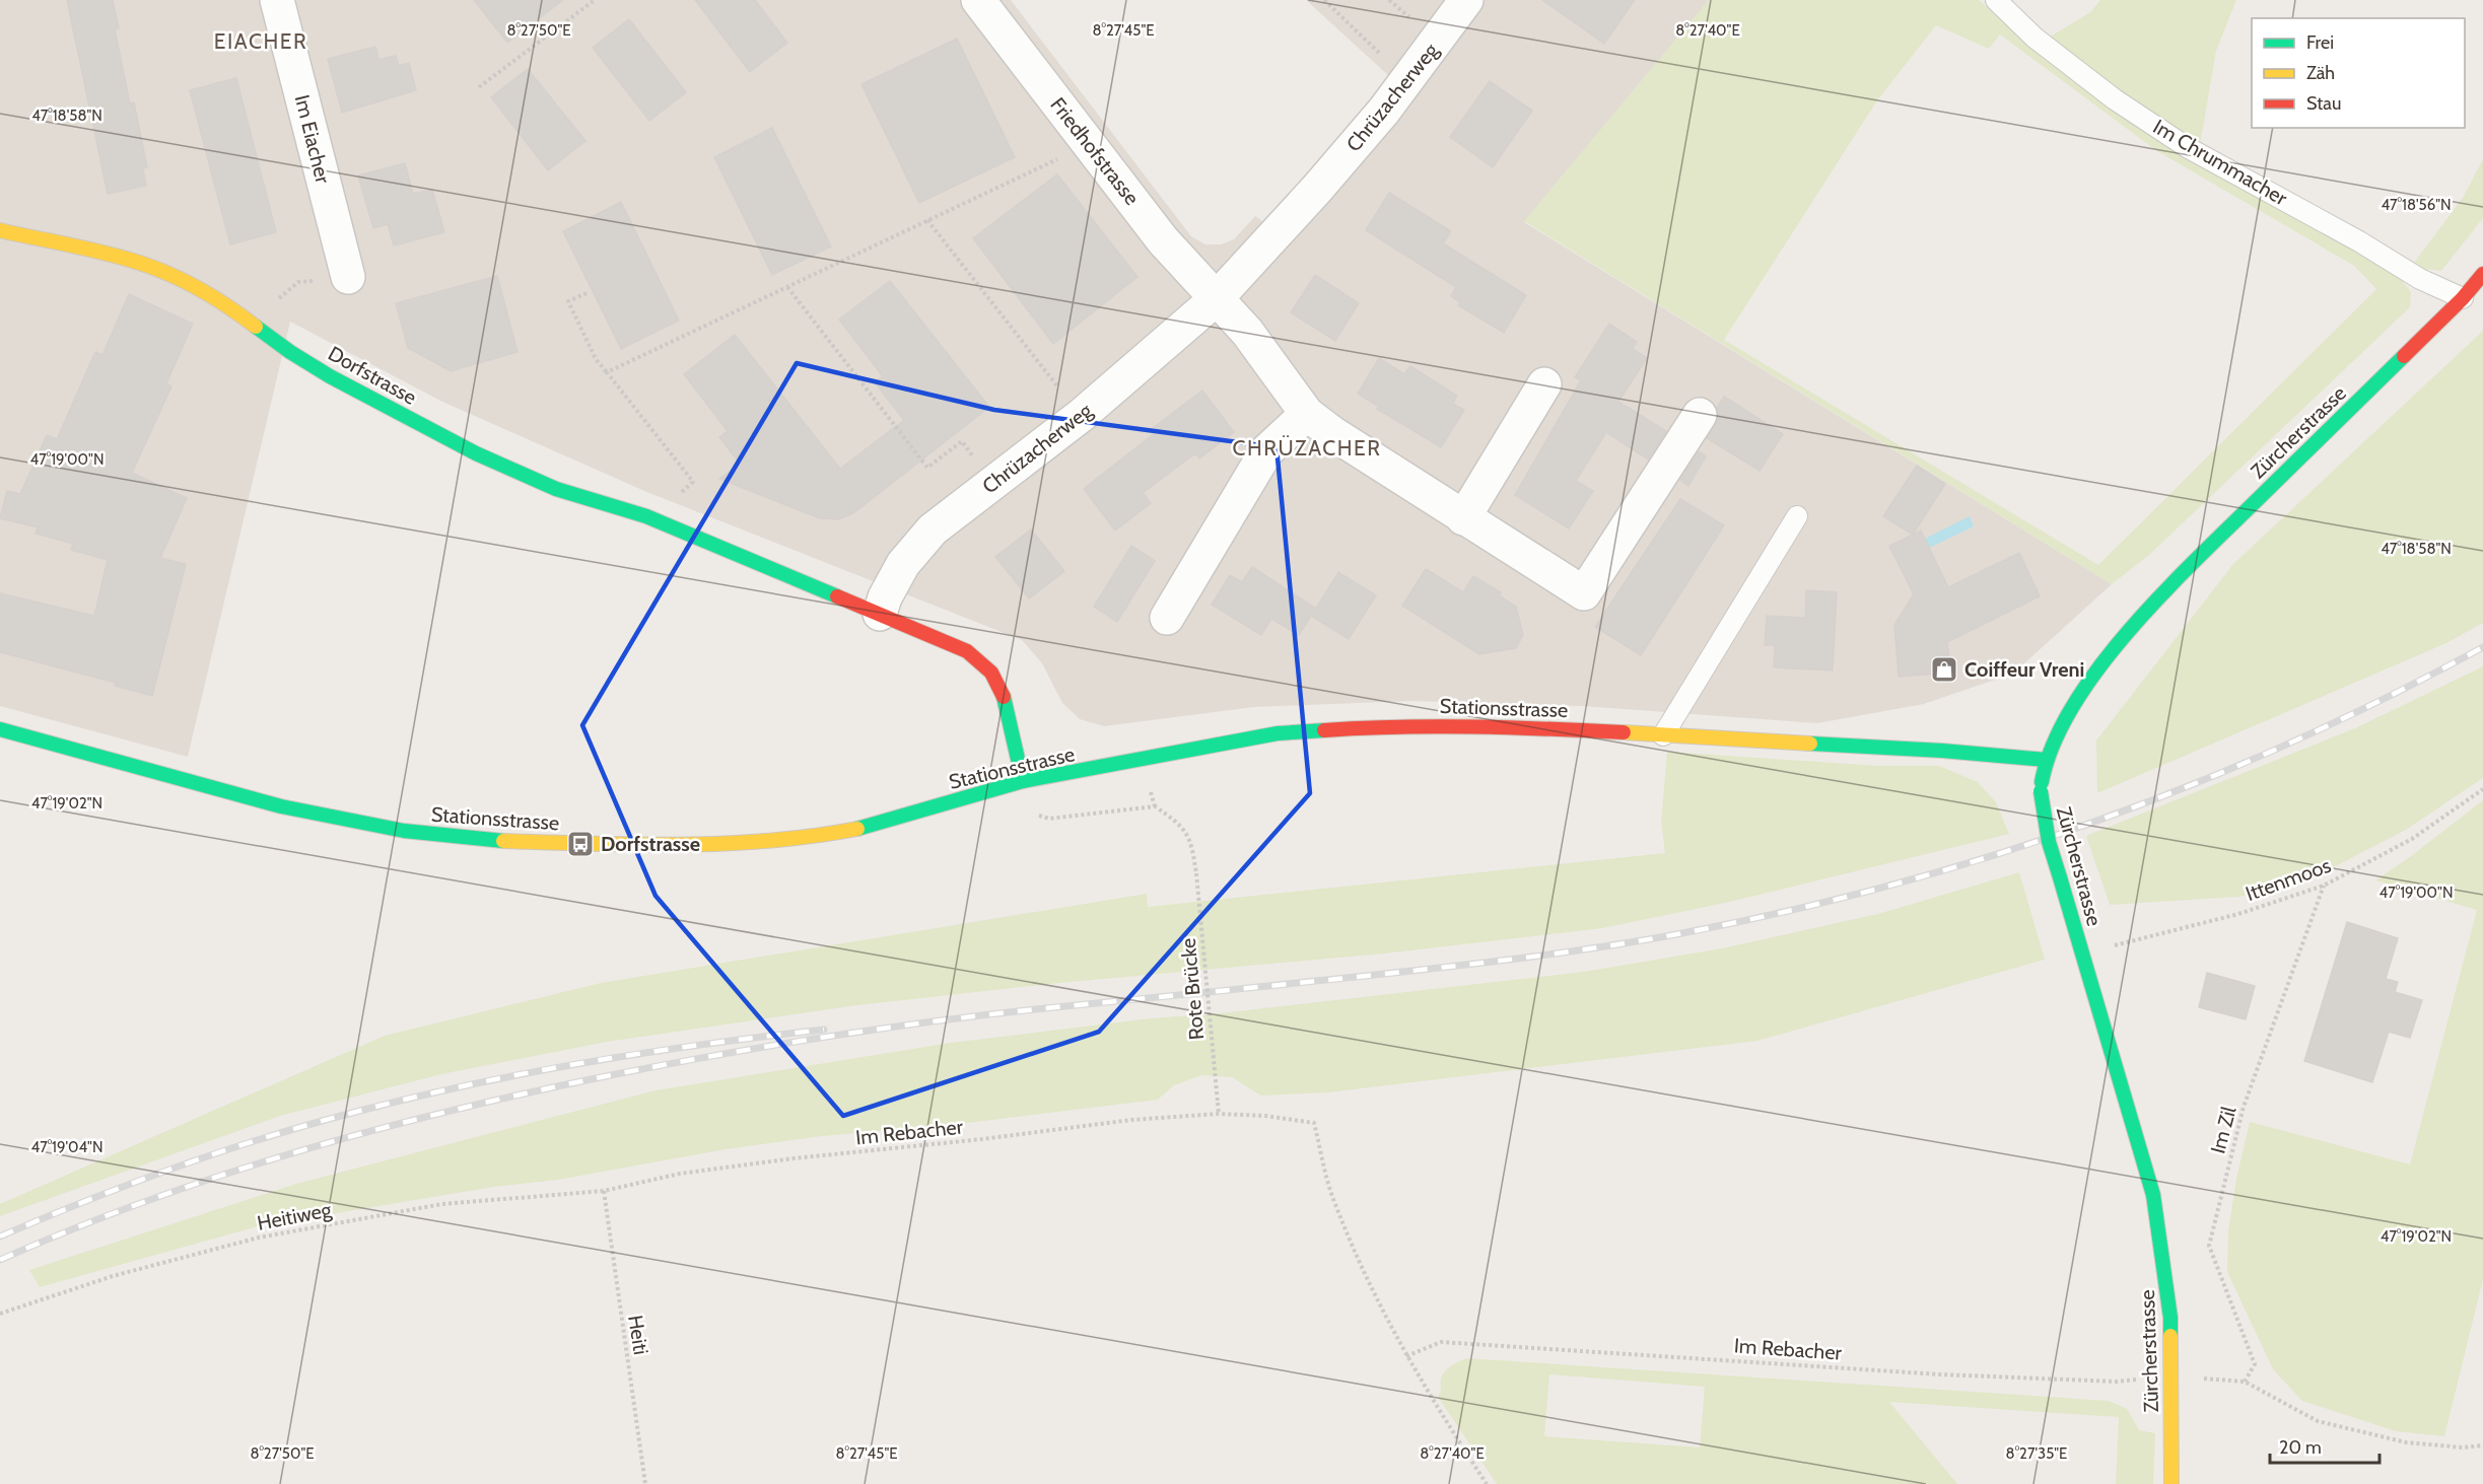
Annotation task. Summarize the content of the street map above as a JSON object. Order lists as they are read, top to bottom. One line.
{"streets":{"main road":["Dorfstrasse","Zürcherstrasse","Stationsstrasse"],"street":["Chrüzacherweg","Im Eiacher","Friedhofstrasse"],"lane":["Im Chrummacher"],"path":["Ittenmoos","Rote Brücke","Im Zil","Im Rebacher","Heitiweg","Heiti"]},"crossings":[["Chrüzacherweg","Friedhofstrasse"],["Chrüzacherweg","Dorfstrasse"],["Im Chrummacher","Zürcherstrasse"],["Dorfstrasse","Stationsstrasse"],["Zürcherstrasse","Stationsstrasse"],["Zürcherstrasse","Ittenmoos"],["Zürcherstrasse","Im Rebacher"],["Ittenmoos","Im Zil"],["Rote Brücke","Im Rebacher"],["Im Zil","Im Rebacher"],["Im Rebacher","Heitiweg"],["Im Rebacher","Heiti"],["Heitiweg","Heiti"]],"districts":["EIACHER","CHRÜZACHER"],"places":{"shop":["Coiffeur Vreni"],"bus stop":["Dorfstrasse"]},"legend":["Frei","Zäh","Stau"],"scale_bar":"20 m","coordinates":["8°27'50\"E","8°27'45\"E","8°27'40\"E","47°18'58\"N","47°18'56\"N","47°19'00\"N","47°19'02\"N","47°19'04\"N","8°27'35\"E"]}
